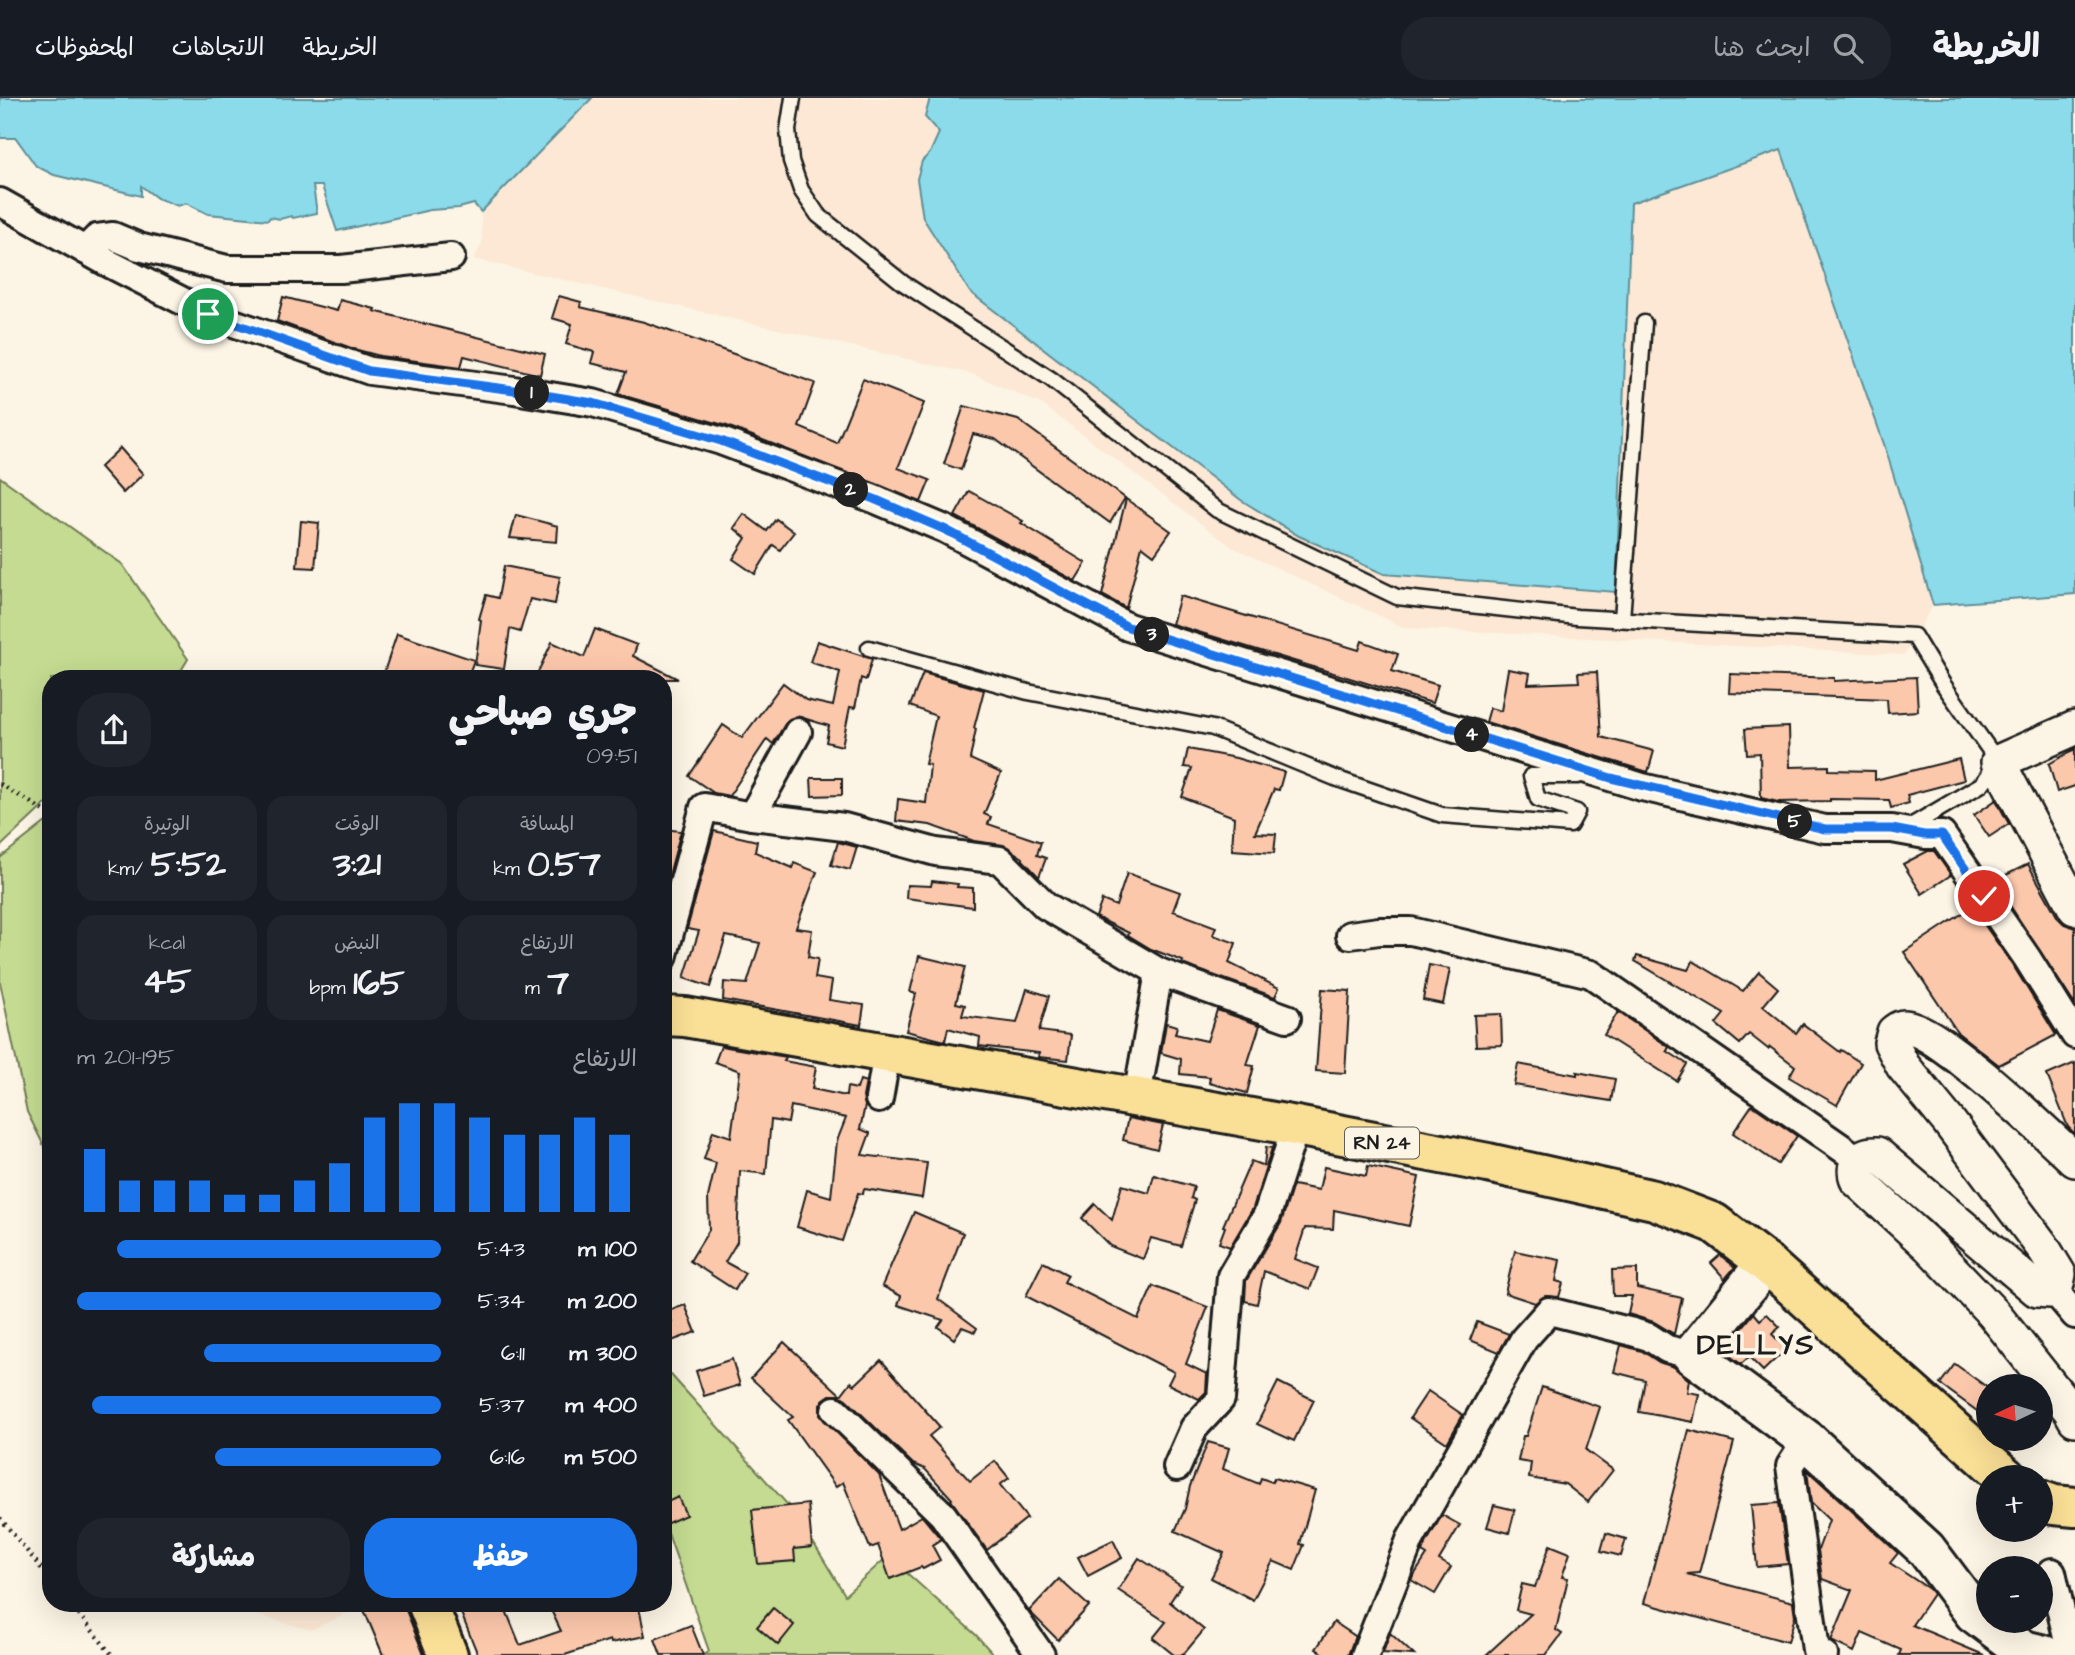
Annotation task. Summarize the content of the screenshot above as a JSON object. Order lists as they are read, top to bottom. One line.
{"streets":{"main road":["RN 24"]},"districts":["DELLYS"],"north":"left","page":{"header":"الخريطة","search":"ابحث هنا","nav":["الخريطة","الاتجاهات","المحفوظات"],"pins":["1","2","3","4","5"],"heading":["جري صباحي","09:51"],"stats":[["المسافة","0.57 km"],["الوقت","3:21"],["الوتيرة","5:52 /km"],["الارتفاع","7 m"],["النبض","165 bpm"],["kcal","45"]],"chart":["الارتفاع","195–201 m"],"list":[{"name":"100 m","note":"5:43"},{"name":"200 m","note":"5:34"},{"name":"300 m","note":"6:11"},{"name":"400 m","note":"5:37"},{"name":"500 m","note":"6:16"}],"map_buttons":["+","−"],"buttons":["حفظ","مشاركة"]}}
